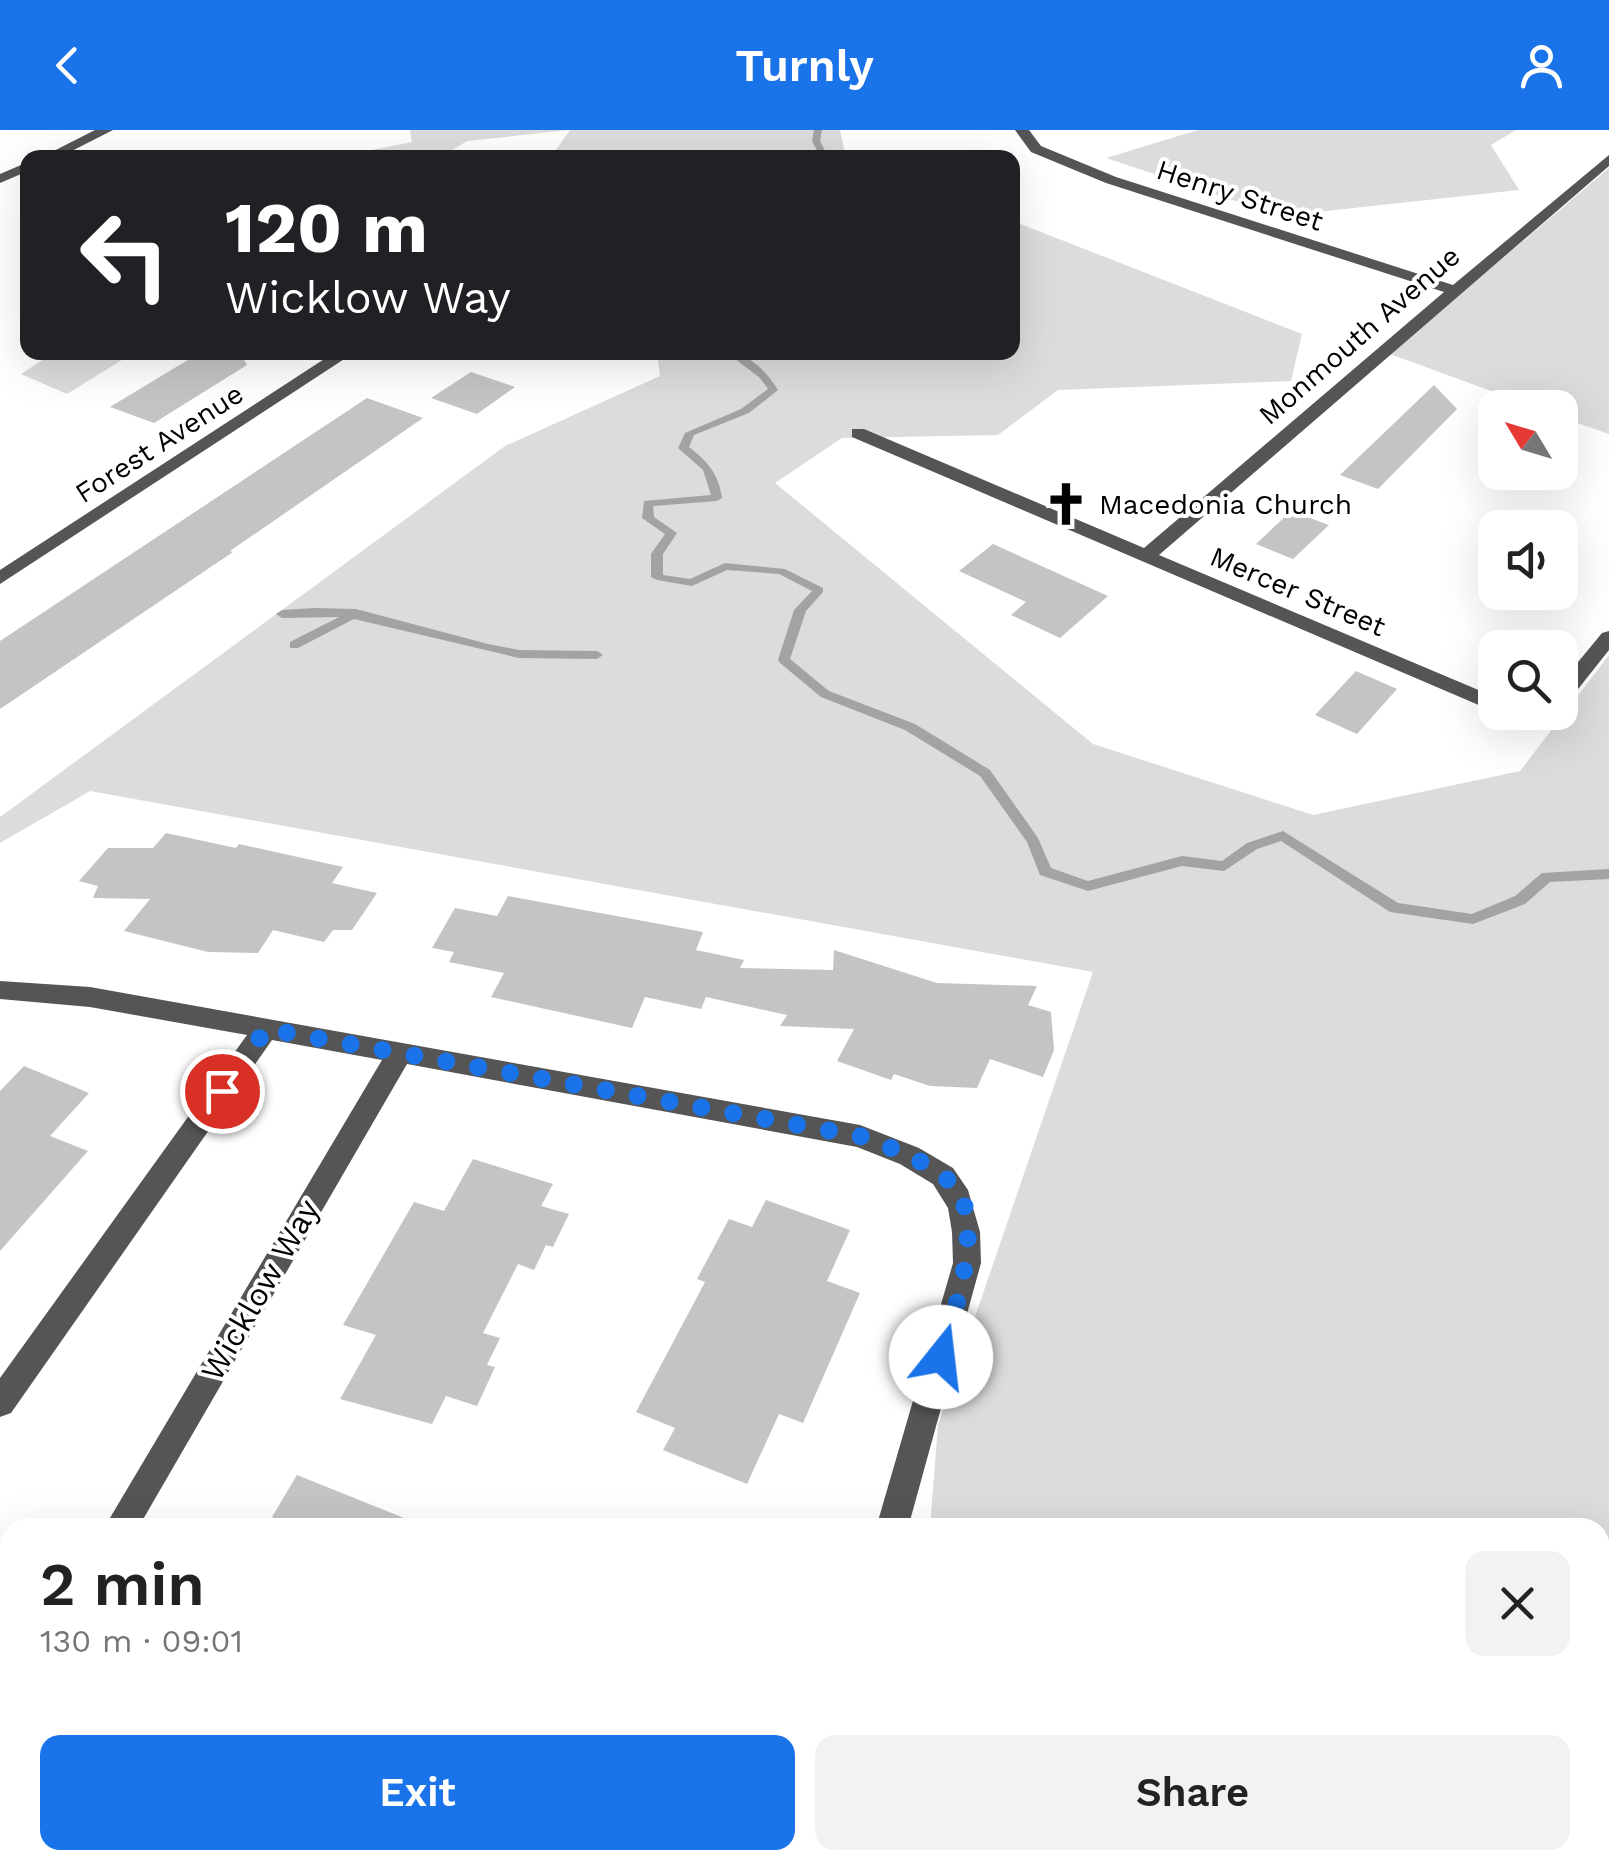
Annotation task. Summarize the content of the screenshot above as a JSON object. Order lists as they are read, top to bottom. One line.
{"streets":{"street":["Henry Street","Monmouth Avenue","Forest Avenue","Mercer Street","Wicklow Way"]},"crossings":[["Henry Street","Monmouth Avenue"],["Monmouth Avenue","Mercer Street"]],"places":{"church":["Macedonia Church"]},"north":"top left","page":{"header":"Turnly","turn":["120 m","Wicklow Way"],"heading":["2 min","130 m · 09:01"],"buttons":["Exit","Share"]}}
